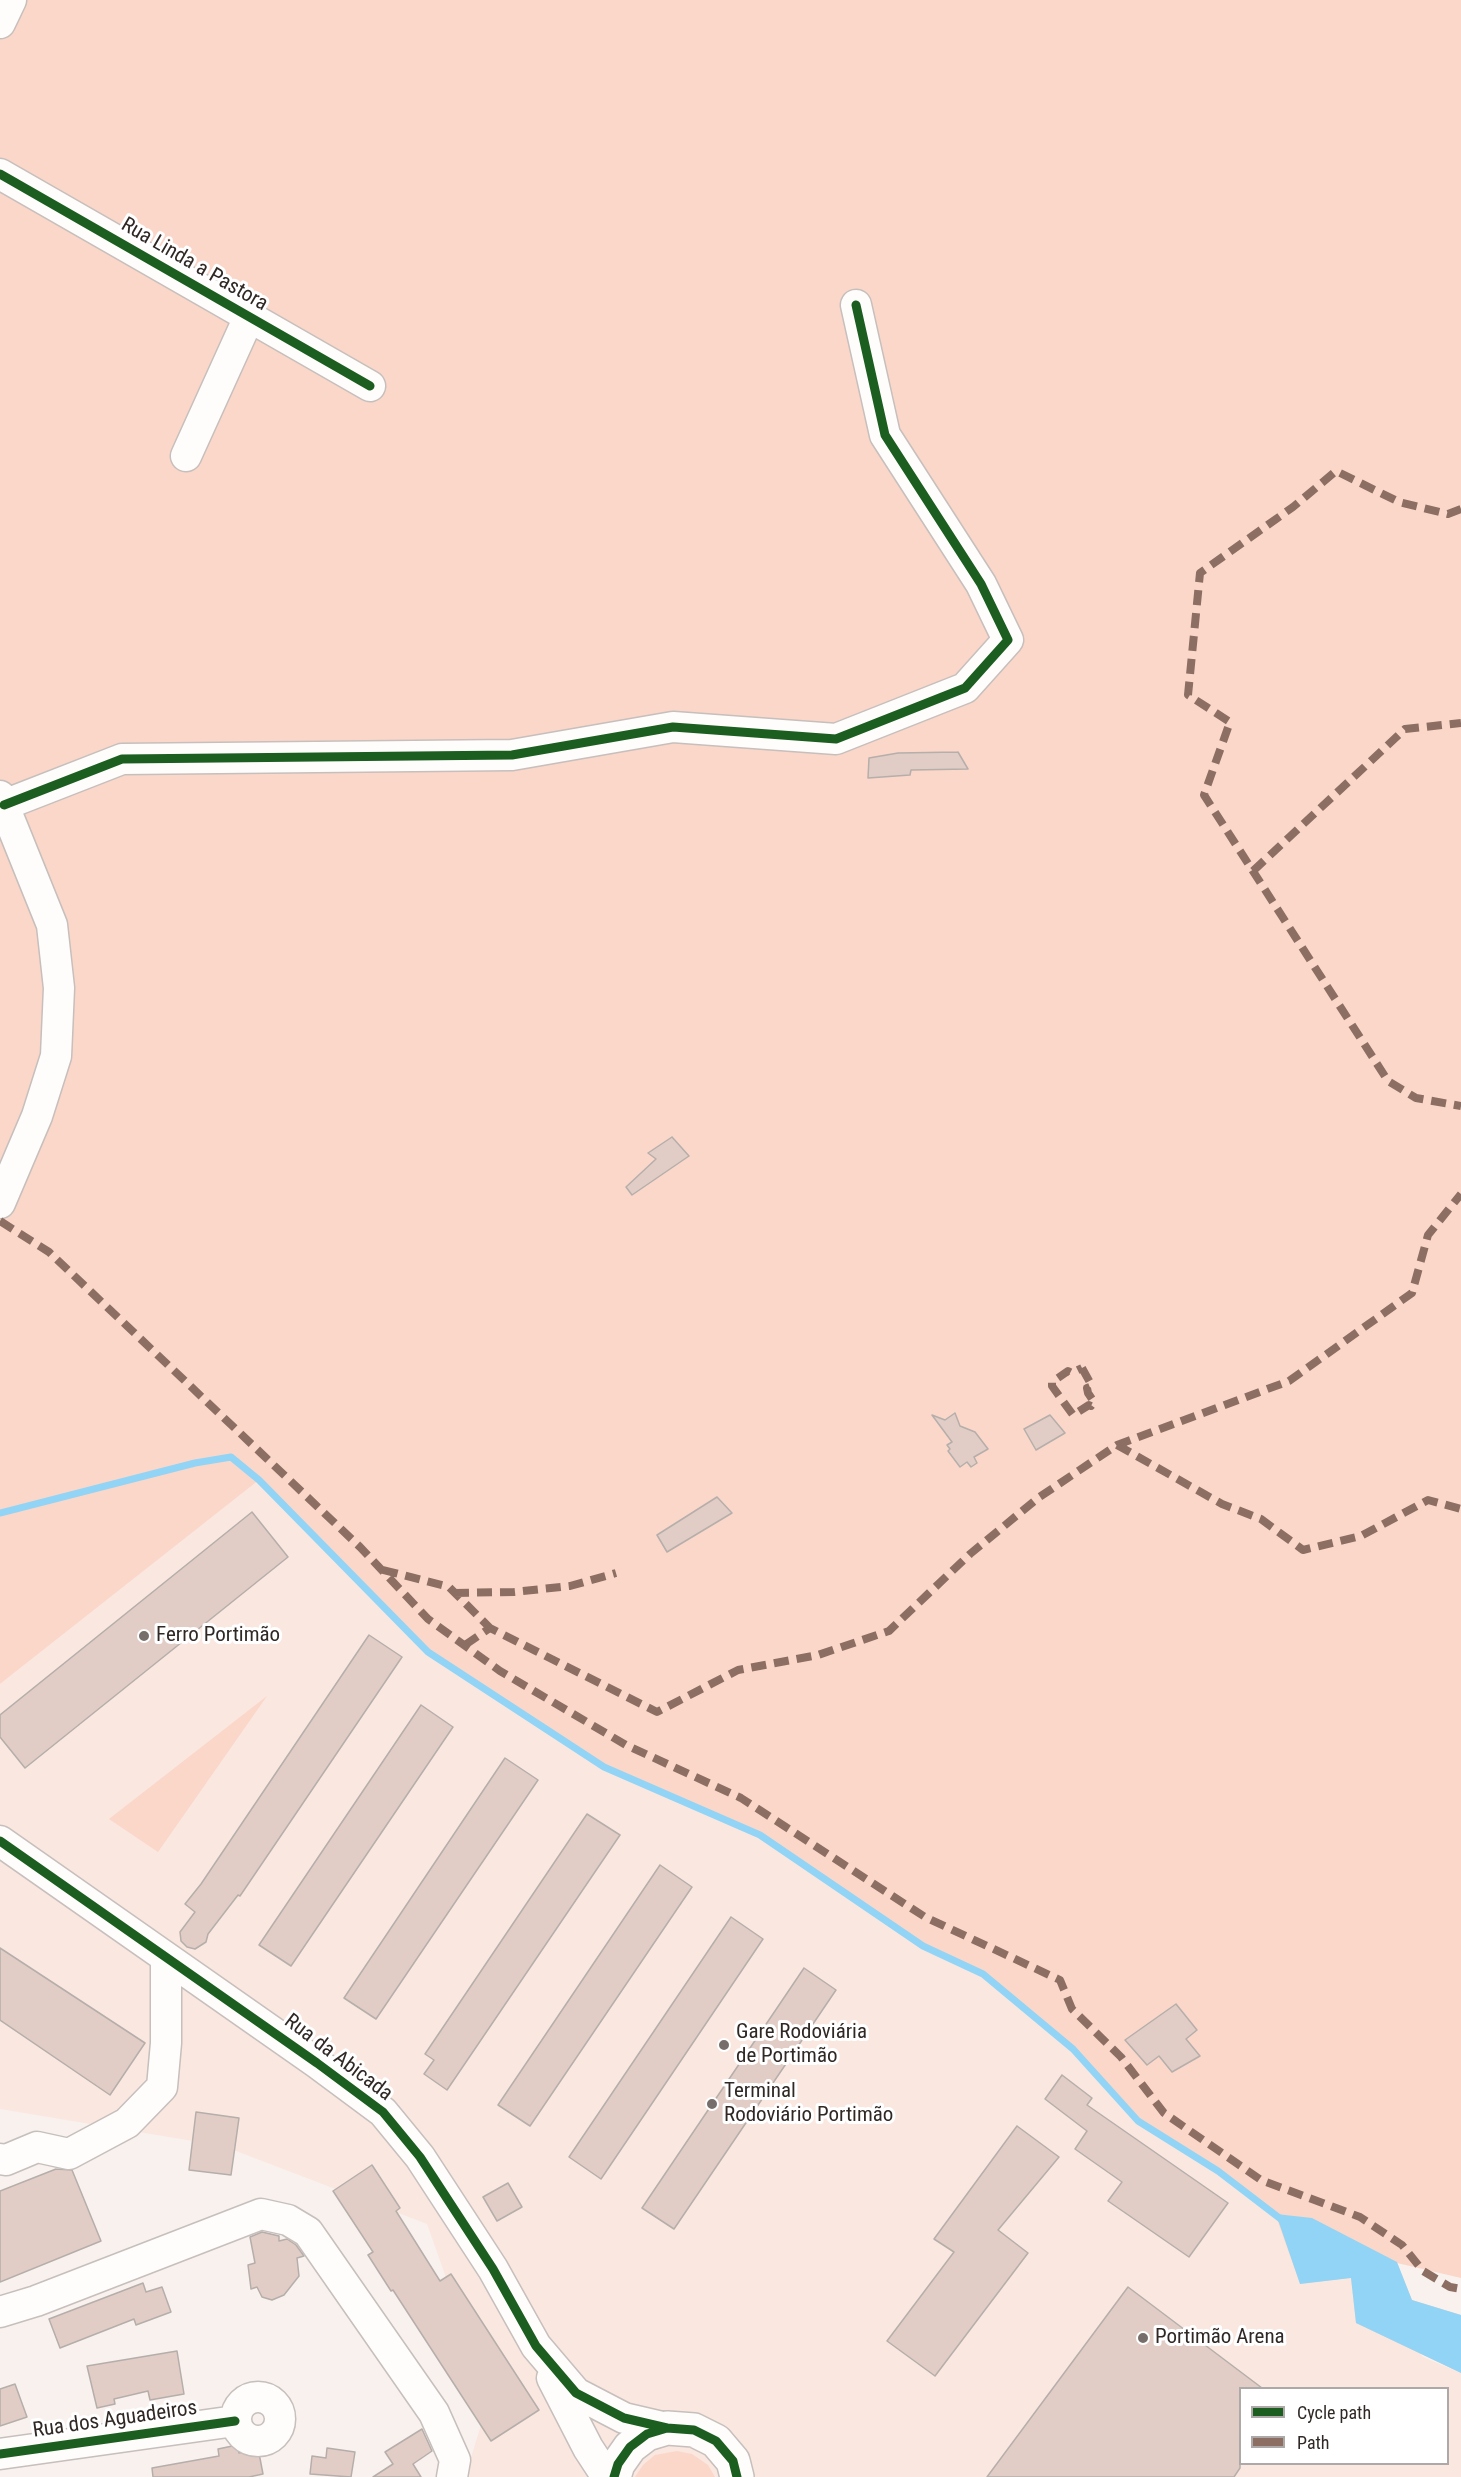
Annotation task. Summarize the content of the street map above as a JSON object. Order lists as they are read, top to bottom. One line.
{"streets":{"street":["Rua Linda a Pastora","Rua da Abicada","Rua dos Aguadeiros"]},"places":["Ferro Portimão","Gare Rodoviária de Portimão","Terminal Rodoviário Portimão","Portimão Arena"],"legend":["Cycle path","Path"]}
